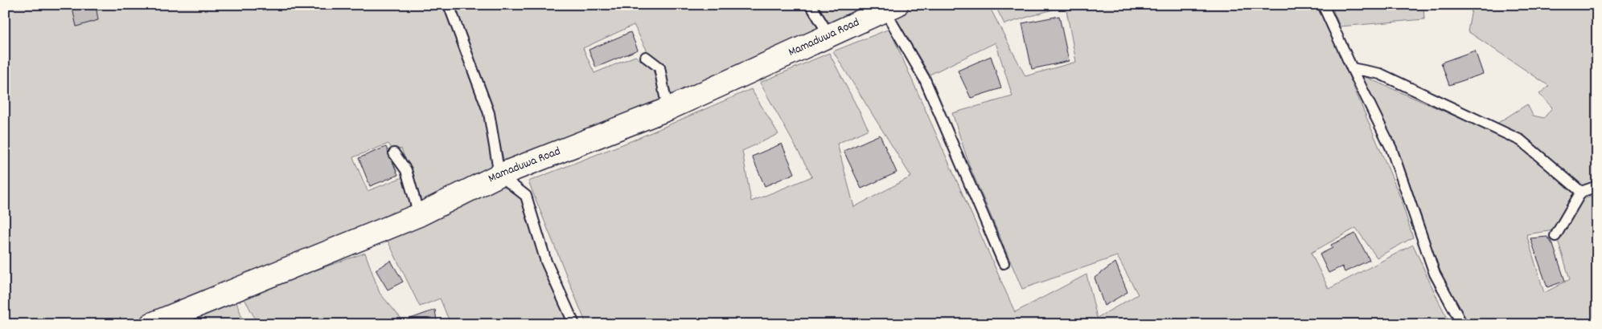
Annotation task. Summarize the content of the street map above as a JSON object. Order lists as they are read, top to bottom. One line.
{"streets":{"street":["Mamaduwa Road"]}}
